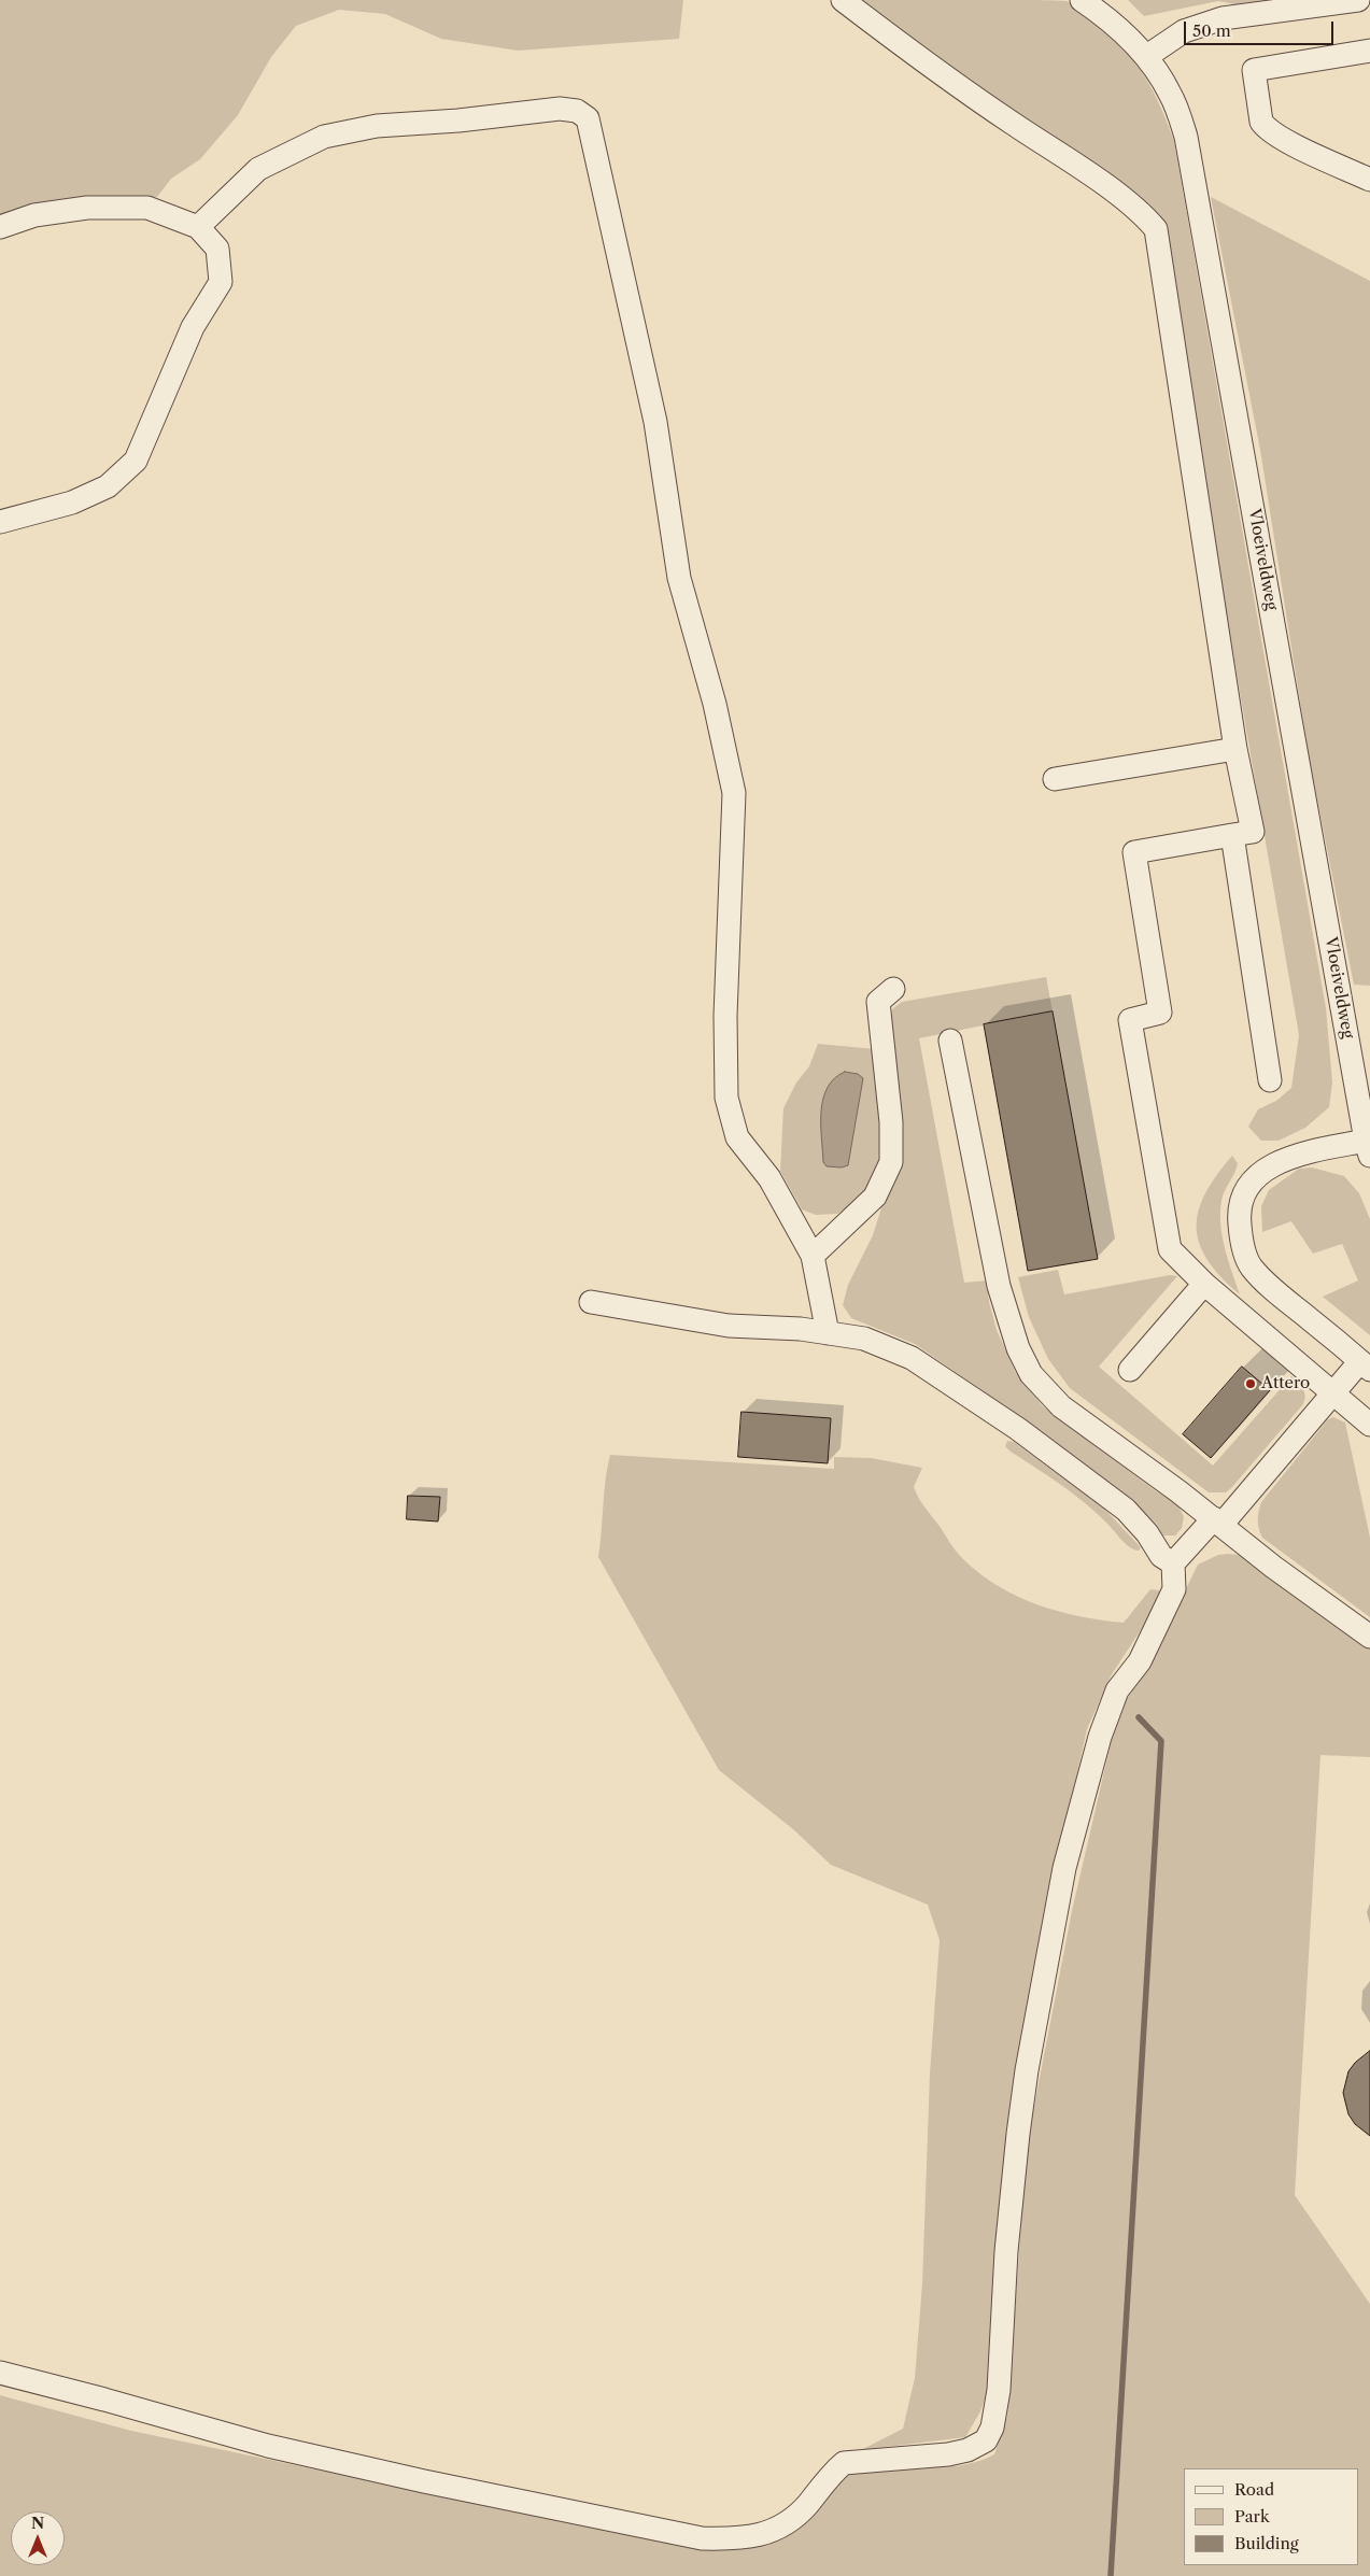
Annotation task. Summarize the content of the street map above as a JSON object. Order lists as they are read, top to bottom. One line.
{"streets":{"street":["Vloeiveldweg"]},"places":["Attero"],"legend":["Road","Park","Building"],"scale_bar":"50 m","north":"top"}
